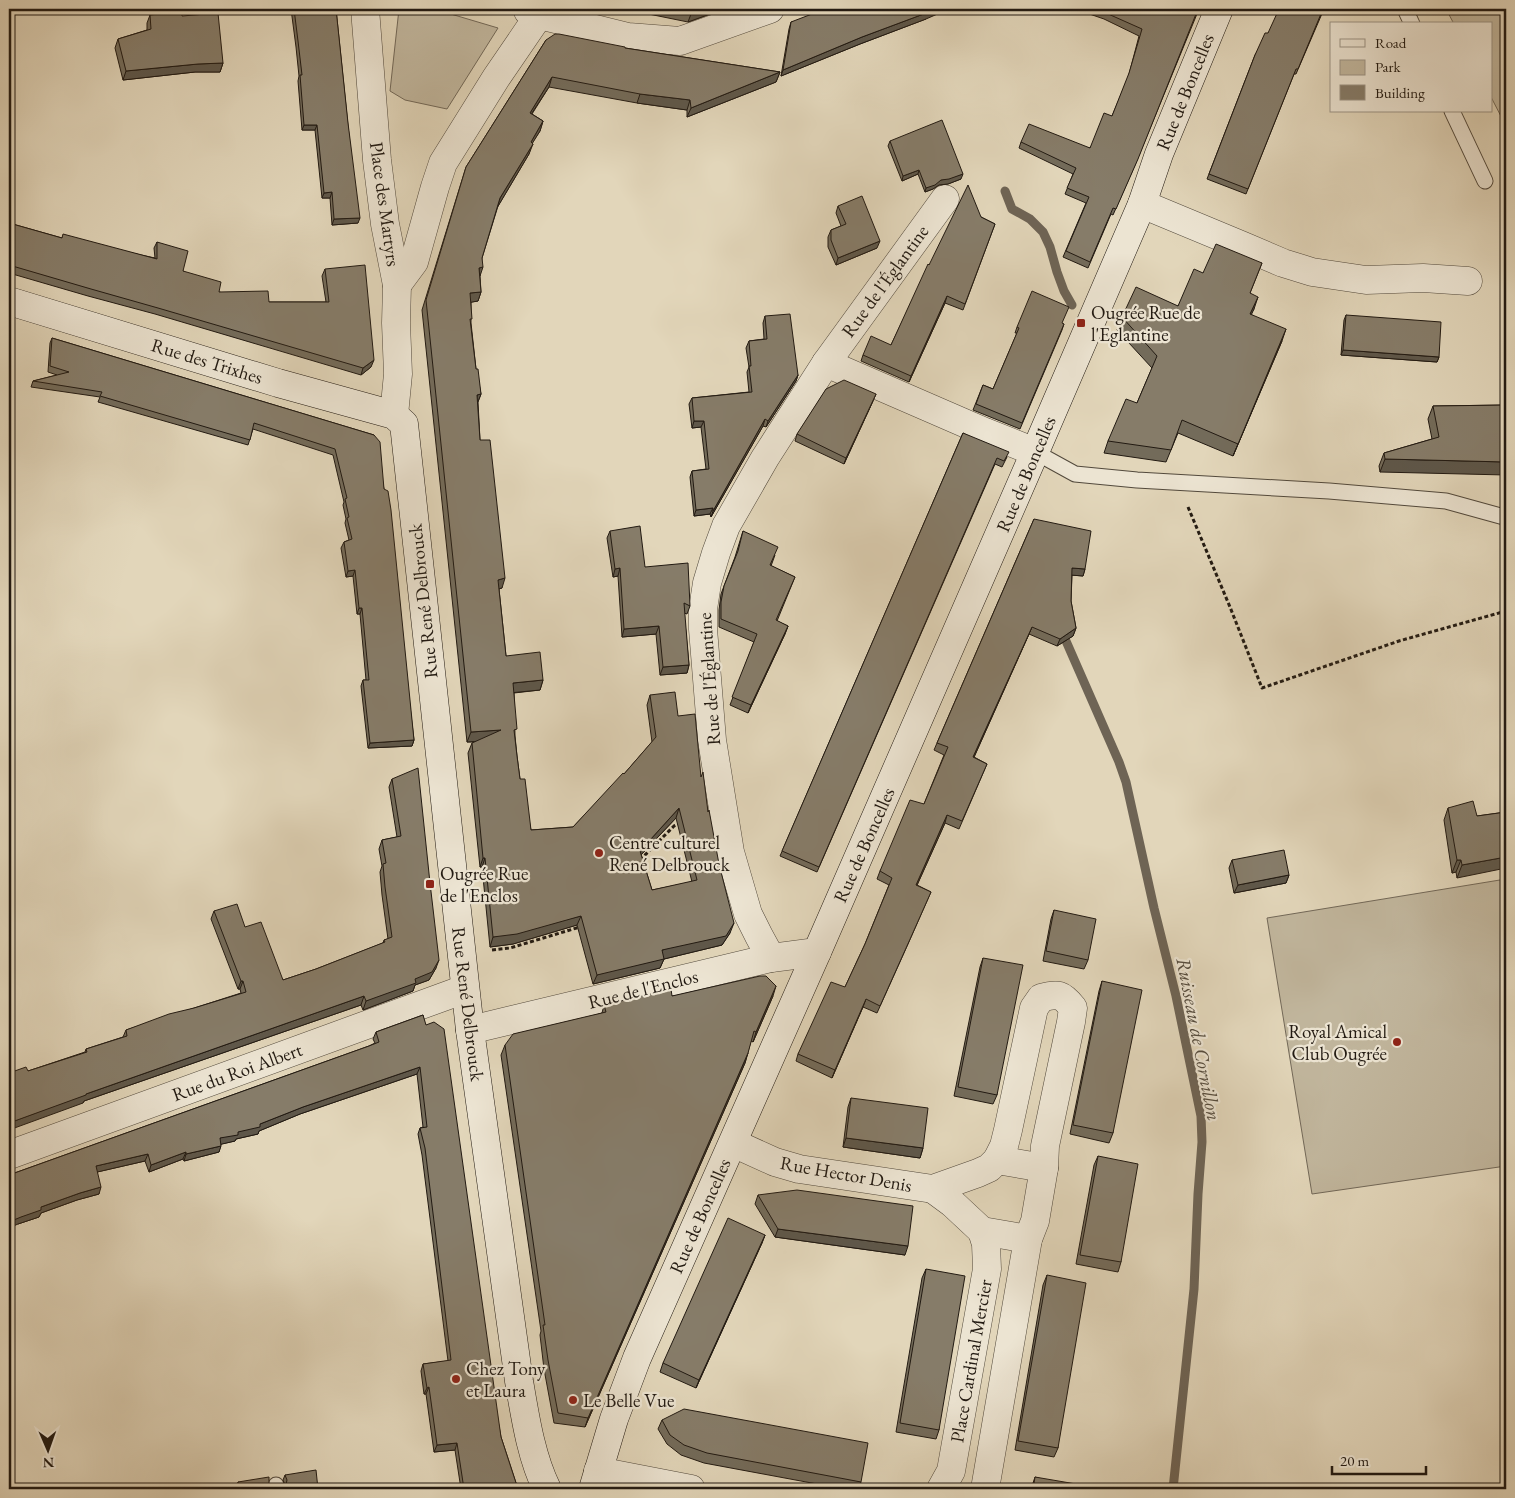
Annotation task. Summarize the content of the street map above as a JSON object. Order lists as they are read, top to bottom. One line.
{"streets":{"street":["Rue de Boncelles","Place des Martyrs","Rue de l'Églantine","Rue des Trixhes","Rue René Delbrouck","Rue de l'Enclos","Rue du Roi Albert","Rue Hector Denis","Place Cardinal Mercier"]},"crossings":[["Rue de Boncelles","Rue de l'Enclos"],["Rue de Boncelles","Rue Hector Denis"],["Place des Martyrs","Rue René Delbrouck"],["Rue de l'Églantine","Rue de l'Enclos"],["Rue des Trixhes","Rue René Delbrouck"],["Rue René Delbrouck","Rue de l'Enclos"],["Rue René Delbrouck","Rue du Roi Albert"]],"water":["Ruisseau de Cornillon"],"places":{"transit":["Ougrée Rue de l'Eglantine","Ougrée Rue de l'Enclos"],"other":["Centre culturel René Delbrouck","Royal Amical Club Ougrée","Chez Tony et Laura","Le Belle Vue"]},"legend":["Road","Park","Building"],"scale_bar":"20 m","north":"bottom"}
